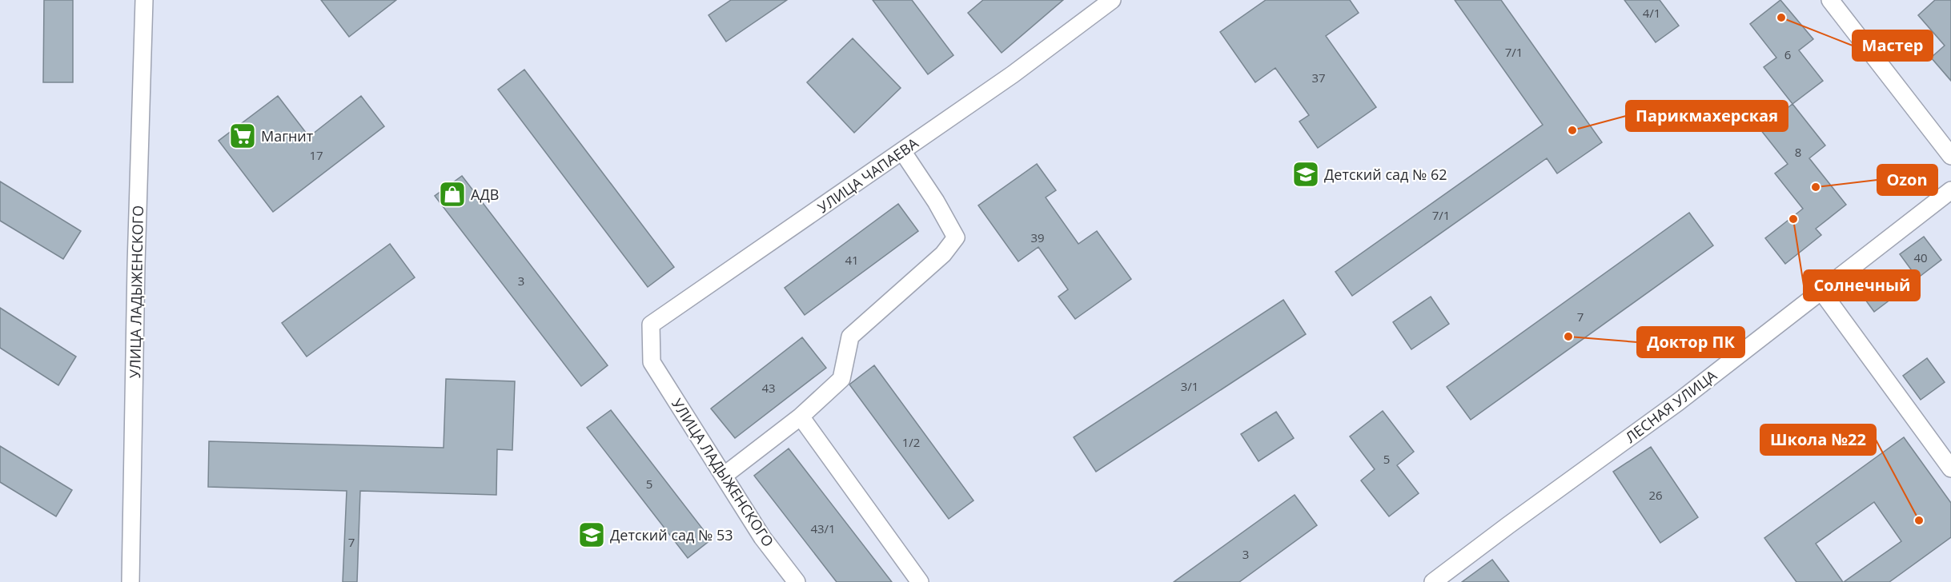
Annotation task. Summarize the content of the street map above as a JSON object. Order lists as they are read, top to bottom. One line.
{"streets":{"street":["УЛИЦА ЧАПАЕВА","УЛИЦА ЛАДЫЖЕНСКОГО","ЛЕСНАЯ УЛИЦА"]},"crossings":[["УЛИЦА ЧАПАЕВА","УЛИЦА ЛАДЫЖЕНСКОГО"]],"places":{"other":["Мастер","Парикмахерская","Ozon","Солнечный","Доктор ПК","Школа №22"],"supermarket":["Магнит"],"school or university":["Детский сад № 62","Детский сад № 53"],"shop":["АДВ"]},"house_numbers":["4/1","7/1","6","37","8","17","7/1","39","40","41","3","7","3/1","43","1/2","5","5","26","43/1","7","3"]}
